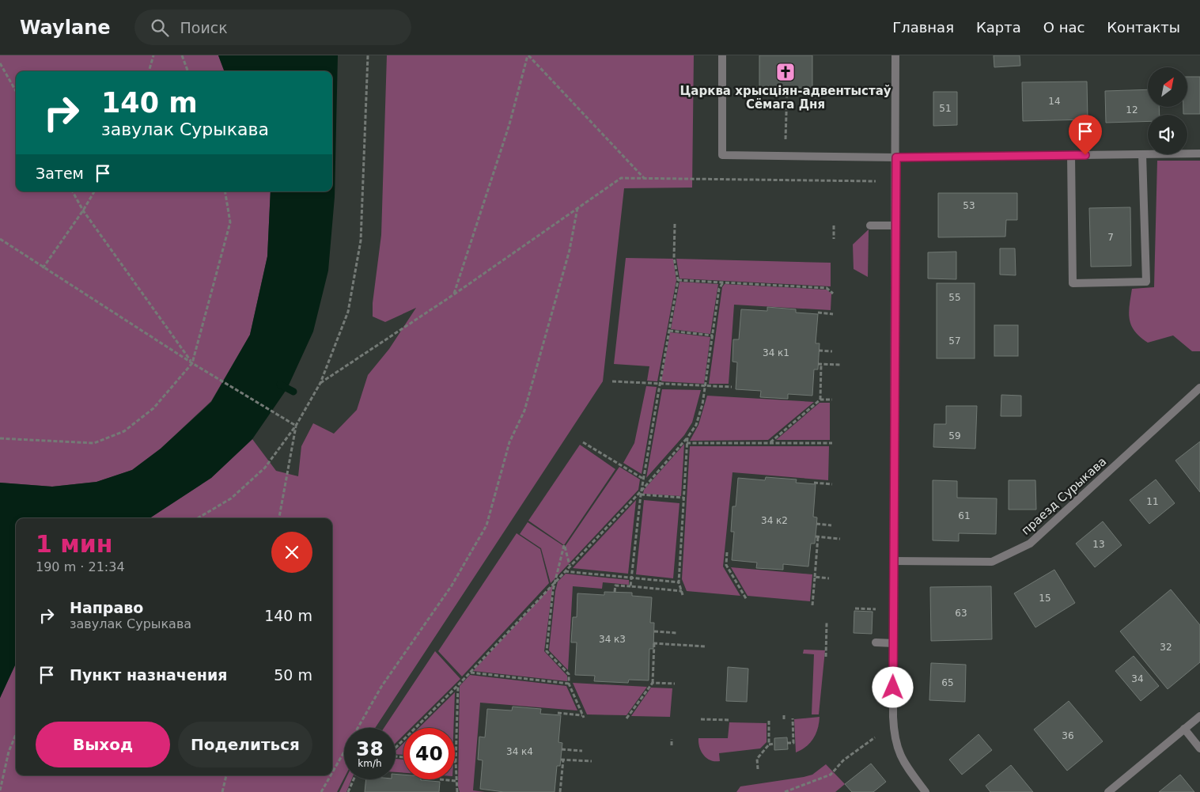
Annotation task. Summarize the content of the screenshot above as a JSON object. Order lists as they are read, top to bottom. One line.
{"streets":{"street":["праезд Сурыкава"]},"places":{"church":["Царква хрысціян-адвентыстаў Сёмага Дня"]},"house_numbers":["14","51","12","53","7","55","57","34 к1","59","11","61","34 к2","13","15","63","34 к3","32","34","65","36","34 к4"],"north":"top right","page":{"header":"Waylane","search":"Поиск","nav":["Главная","Карта","О нас","Контакты"],"turn":["140 m","завулак Сурыкава"],"then":"Затем","heading":["1 мин","190 m · 21:34"],"list":[{"name":"Направо","note":"завулак Сурыкава","value":"140 m"},{"name":"Пункт назначения","value":"50 m"}],"buttons":["Выход","Поделиться"],"speed":"38 km/h","limit":"40"}}
